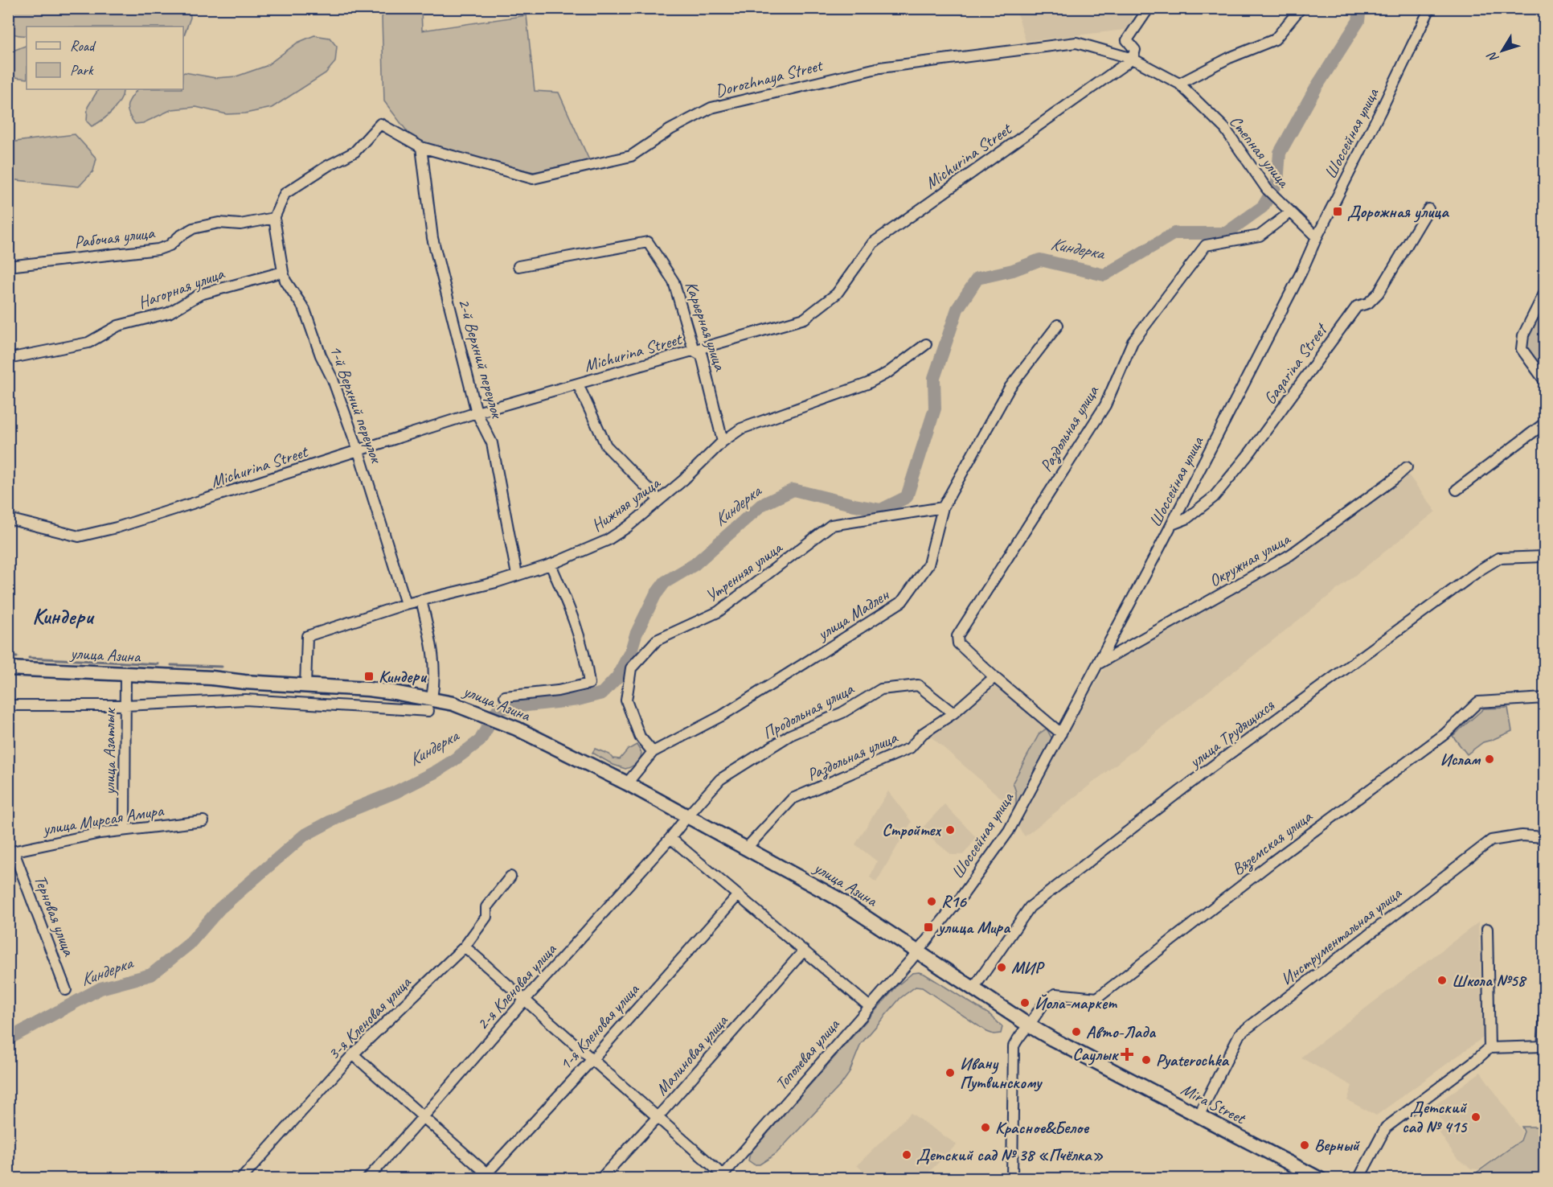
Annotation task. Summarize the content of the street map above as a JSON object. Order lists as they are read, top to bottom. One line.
{"streets":{"main road":["улица Азина","Mira Street"],"street":["Dorozhnaya Street","Шоссейная улица","Степная улица","Michurina Street","Рабочая улица","Нагорная улица","Карьерная улица","2-й Верхний переулок","Gagarina Street","1-й Верхний переулок","Раздольная улица","Нижняя улица","Окружная улица","Утренняя улица","улица Мадлен","Продольная улица","улица Трудящихся","улица Азатлык","улица Мирсая Амира","Вяземская улица","Терновая улица","Инструментальная улица","2-я Кленовая улица","3-я Кленовая улица","1-я Кленовая улица","Тополевая улица","Малиновая улица"]},"crossings":[["Dorozhnaya Street","Степная улица"],["Dorozhnaya Street","Michurina Street"],["Dorozhnaya Street","Рабочая улица"],["Dorozhnaya Street","2-й Верхний переулок"],["Dorozhnaya Street","1-й Верхний переулок"],["Шоссейная улица","Степная улица"],["Шоссейная улица","Gagarina Street"],["Шоссейная улица","Раздольная улица"],["Шоссейная улица","Окружная улица"],["Шоссейная улица","улица Азина"],["Шоссейная улица","Тополевая улица"],["Шоссейная улица","Mira Street"],["Степная улица","Раздольная улица"],["Michurina Street","Карьерная улица"],["Michurina Street","2-й Верхний переулок"],["Michurina Street","1-й Верхний переулок"],["Рабочая улица","1-й Верхний переулок"],["Нагорная улица","1-й Верхний переулок"],["Карьерная улица","Нижняя улица"],["2-й Верхний переулок","Нижняя улица"],["1-й Верхний переулок","Нижняя улица"],["Раздольная улица","улица Азина"],["Раздольная улица","Продольная улица"],["Нижняя улица","улица Азина"],["Утренняя улица","улица Мадлен"],["улица Мадлен","улица Азина"],["улица Азина","Продольная улица"],["улица Азина","улица Азатлык"],["улица Азина","2-я Кленовая улица"],["улица Азина","Тополевая улица"],["улица Азина","Mira Street"],["Продольная улица","2-я Кленовая улица"],["улица Трудящихся","Mira Street"],["улица Азатлык","улица Мирсая Амира"],["улица Мирсая Амира","Терновая улица"],["Вяземская улица","Mira Street"],["Инструментальная улица","Mira Street"],["Тополевая улица","Mira Street"]],"districts":["Киндери"],"water":["Киндерка"],"places":{"transit":["Дорожная улица","Киндери","улица Мира"],"other":["Ислам","Стройтех","R16","МИР","Школа №58","Йола-маркет","Авто-Лада","Pyaterochka","Ивану Путвинскому","Детский сад № 415","Красное&Белое","Верный","Детский сад № 38 «Пчёлка»"],"health":["Саулык"]},"legend":["Road","Park"],"north":"bottom left"}
